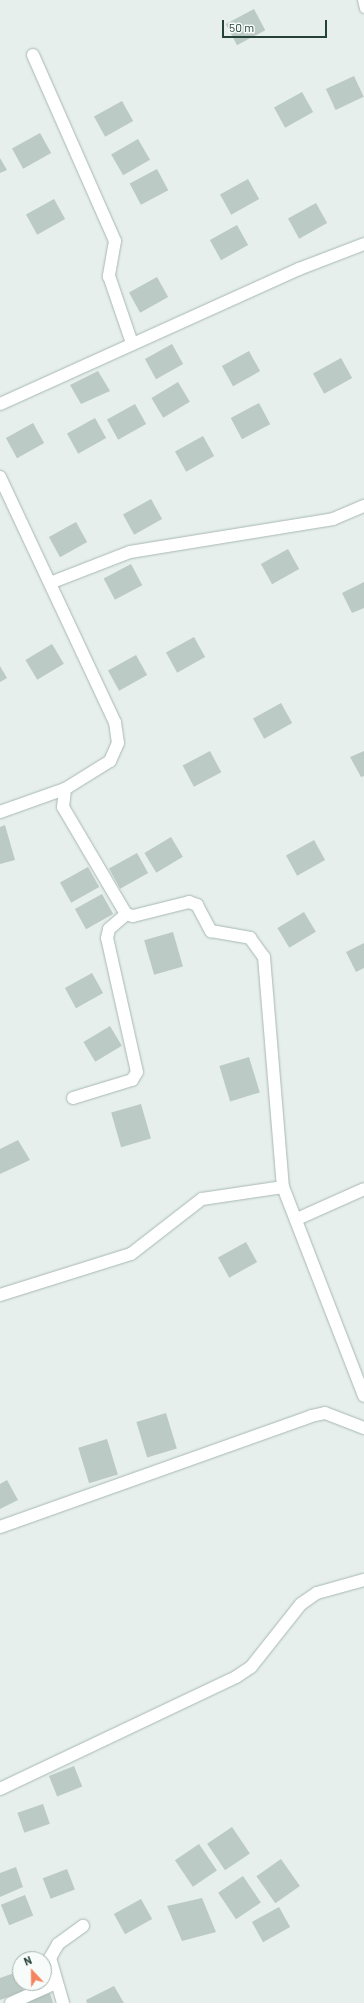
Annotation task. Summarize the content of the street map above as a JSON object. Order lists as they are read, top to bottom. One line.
{"scale_bar":"50 m","north":"top"}
